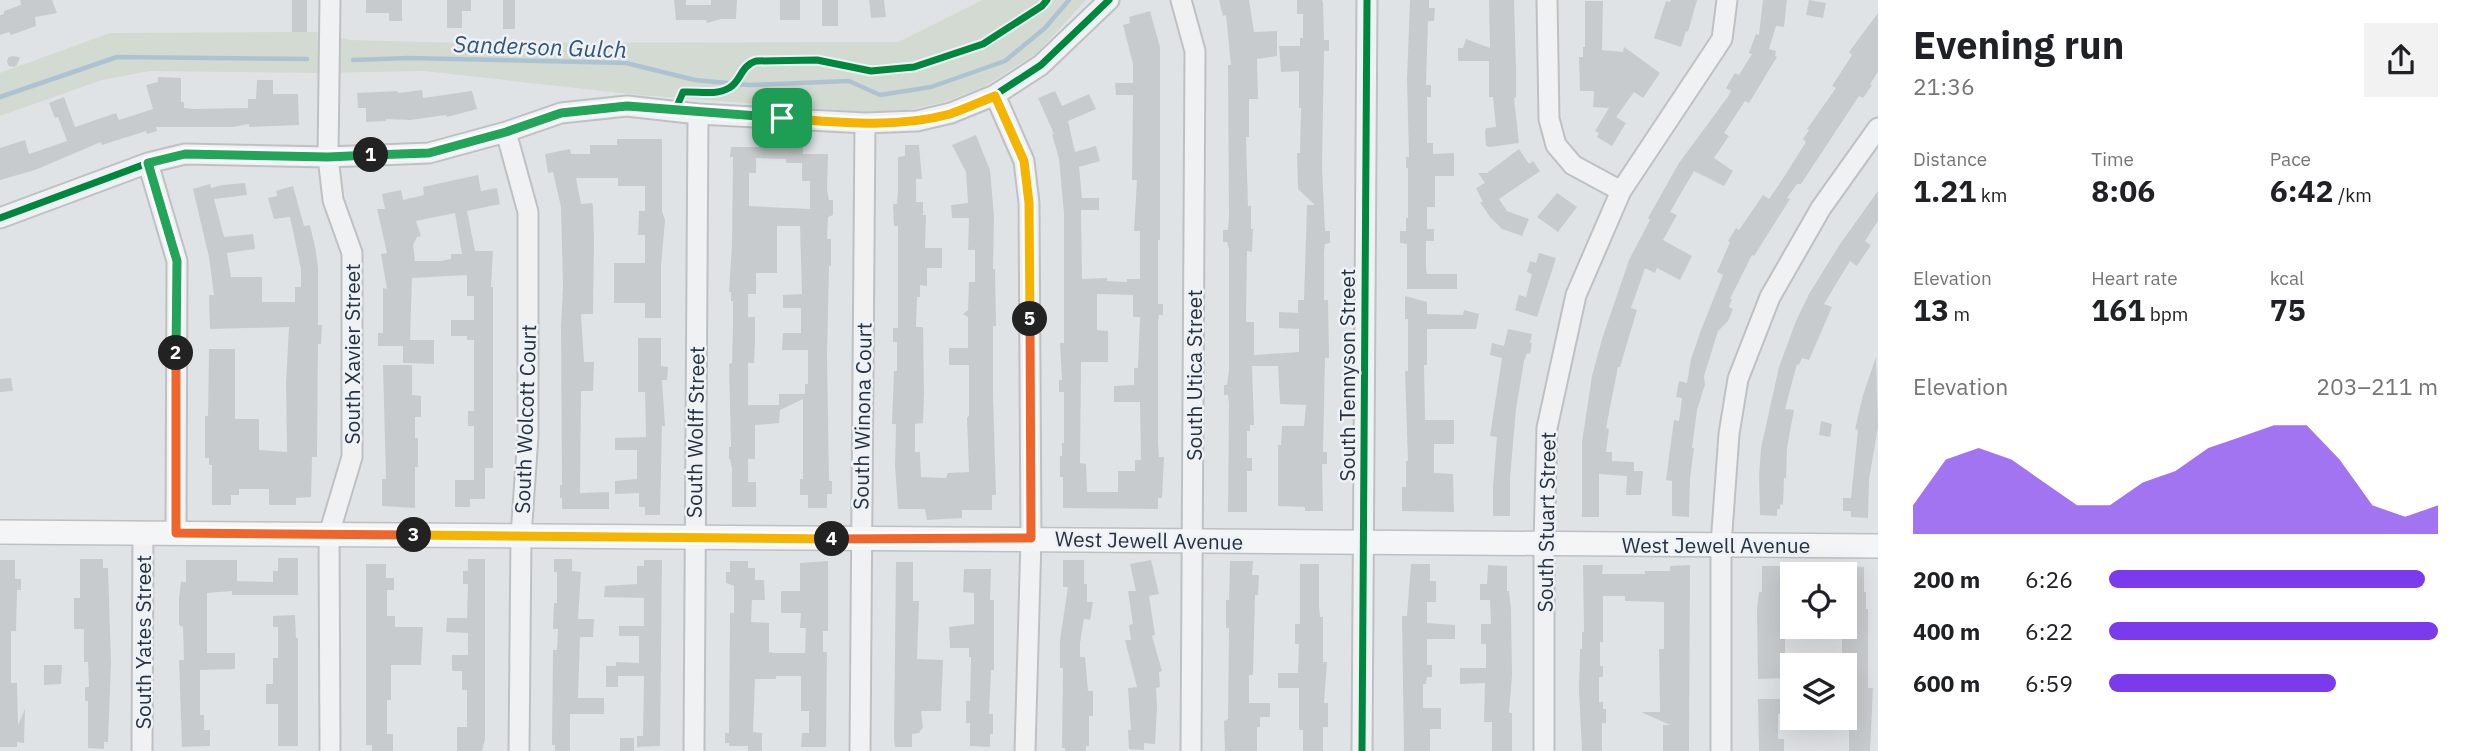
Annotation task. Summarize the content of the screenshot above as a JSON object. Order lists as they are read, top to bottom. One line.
{"streets":{"main road":["West Jewell Avenue"],"street":["South Xavier Street","South Utica Street","South Tennyson Street","South Winona Court","South Wolcott Court","South Wolff Street","South Stuart Street","South Yates Street"]},"crossings":[["South Xavier Street","West Jewell Avenue"],["South Utica Street","West Jewell Avenue"],["South Tennyson Street","West Jewell Avenue"],["South Winona Court","West Jewell Avenue"],["South Wolcott Court","West Jewell Avenue"],["South Wolff Street","West Jewell Avenue"],["South Stuart Street","West Jewell Avenue"],["West Jewell Avenue","South Yates Street"]],"water":["Sanderson Gulch"],"page":{"heading":["Evening run","21:36"],"stats":[["Distance","1.21 km"],["Time","8:06"],["Pace","6:42 /km"],["Elevation","13 m"],["Heart rate","161 bpm"],["kcal","75"]],"pins":["1","5","2","3","4"],"chart":["Elevation","203–211 m"],"list":[{"name":"200 m","note":"6:26"},{"name":"400 m","note":"6:22"},{"name":"600 m","note":"6:59"}]}}
